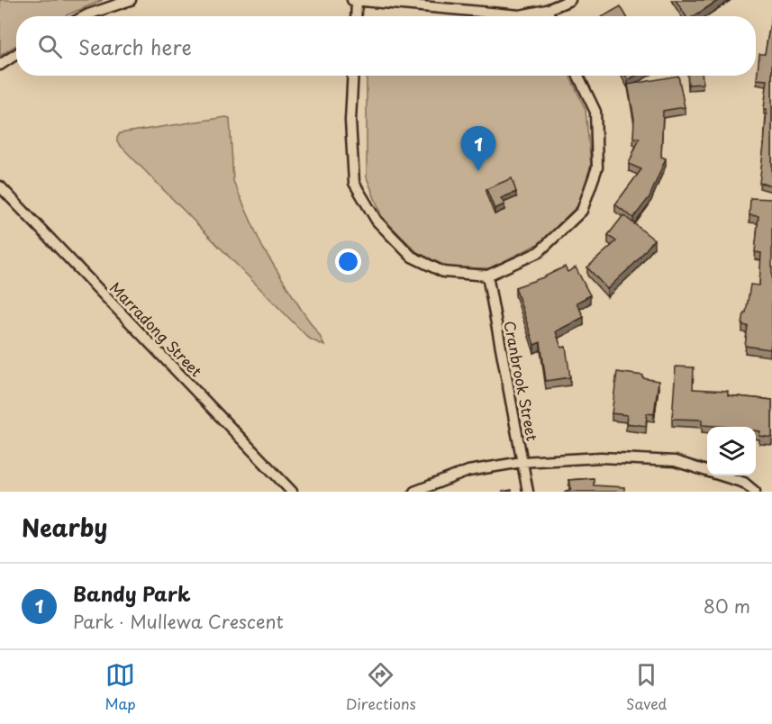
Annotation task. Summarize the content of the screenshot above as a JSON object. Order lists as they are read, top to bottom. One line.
{"streets":{"street":["Marradong Street","Cranbrook Street"]},"page":{"search":"Search here","pins":"1","heading":"Nearby","list":[{"mark":"1","name":"Bandy Park","note":"Park · Mullewa Crescent","value":"80 m"}],"nav":["Map","Directions","Saved"]}}
